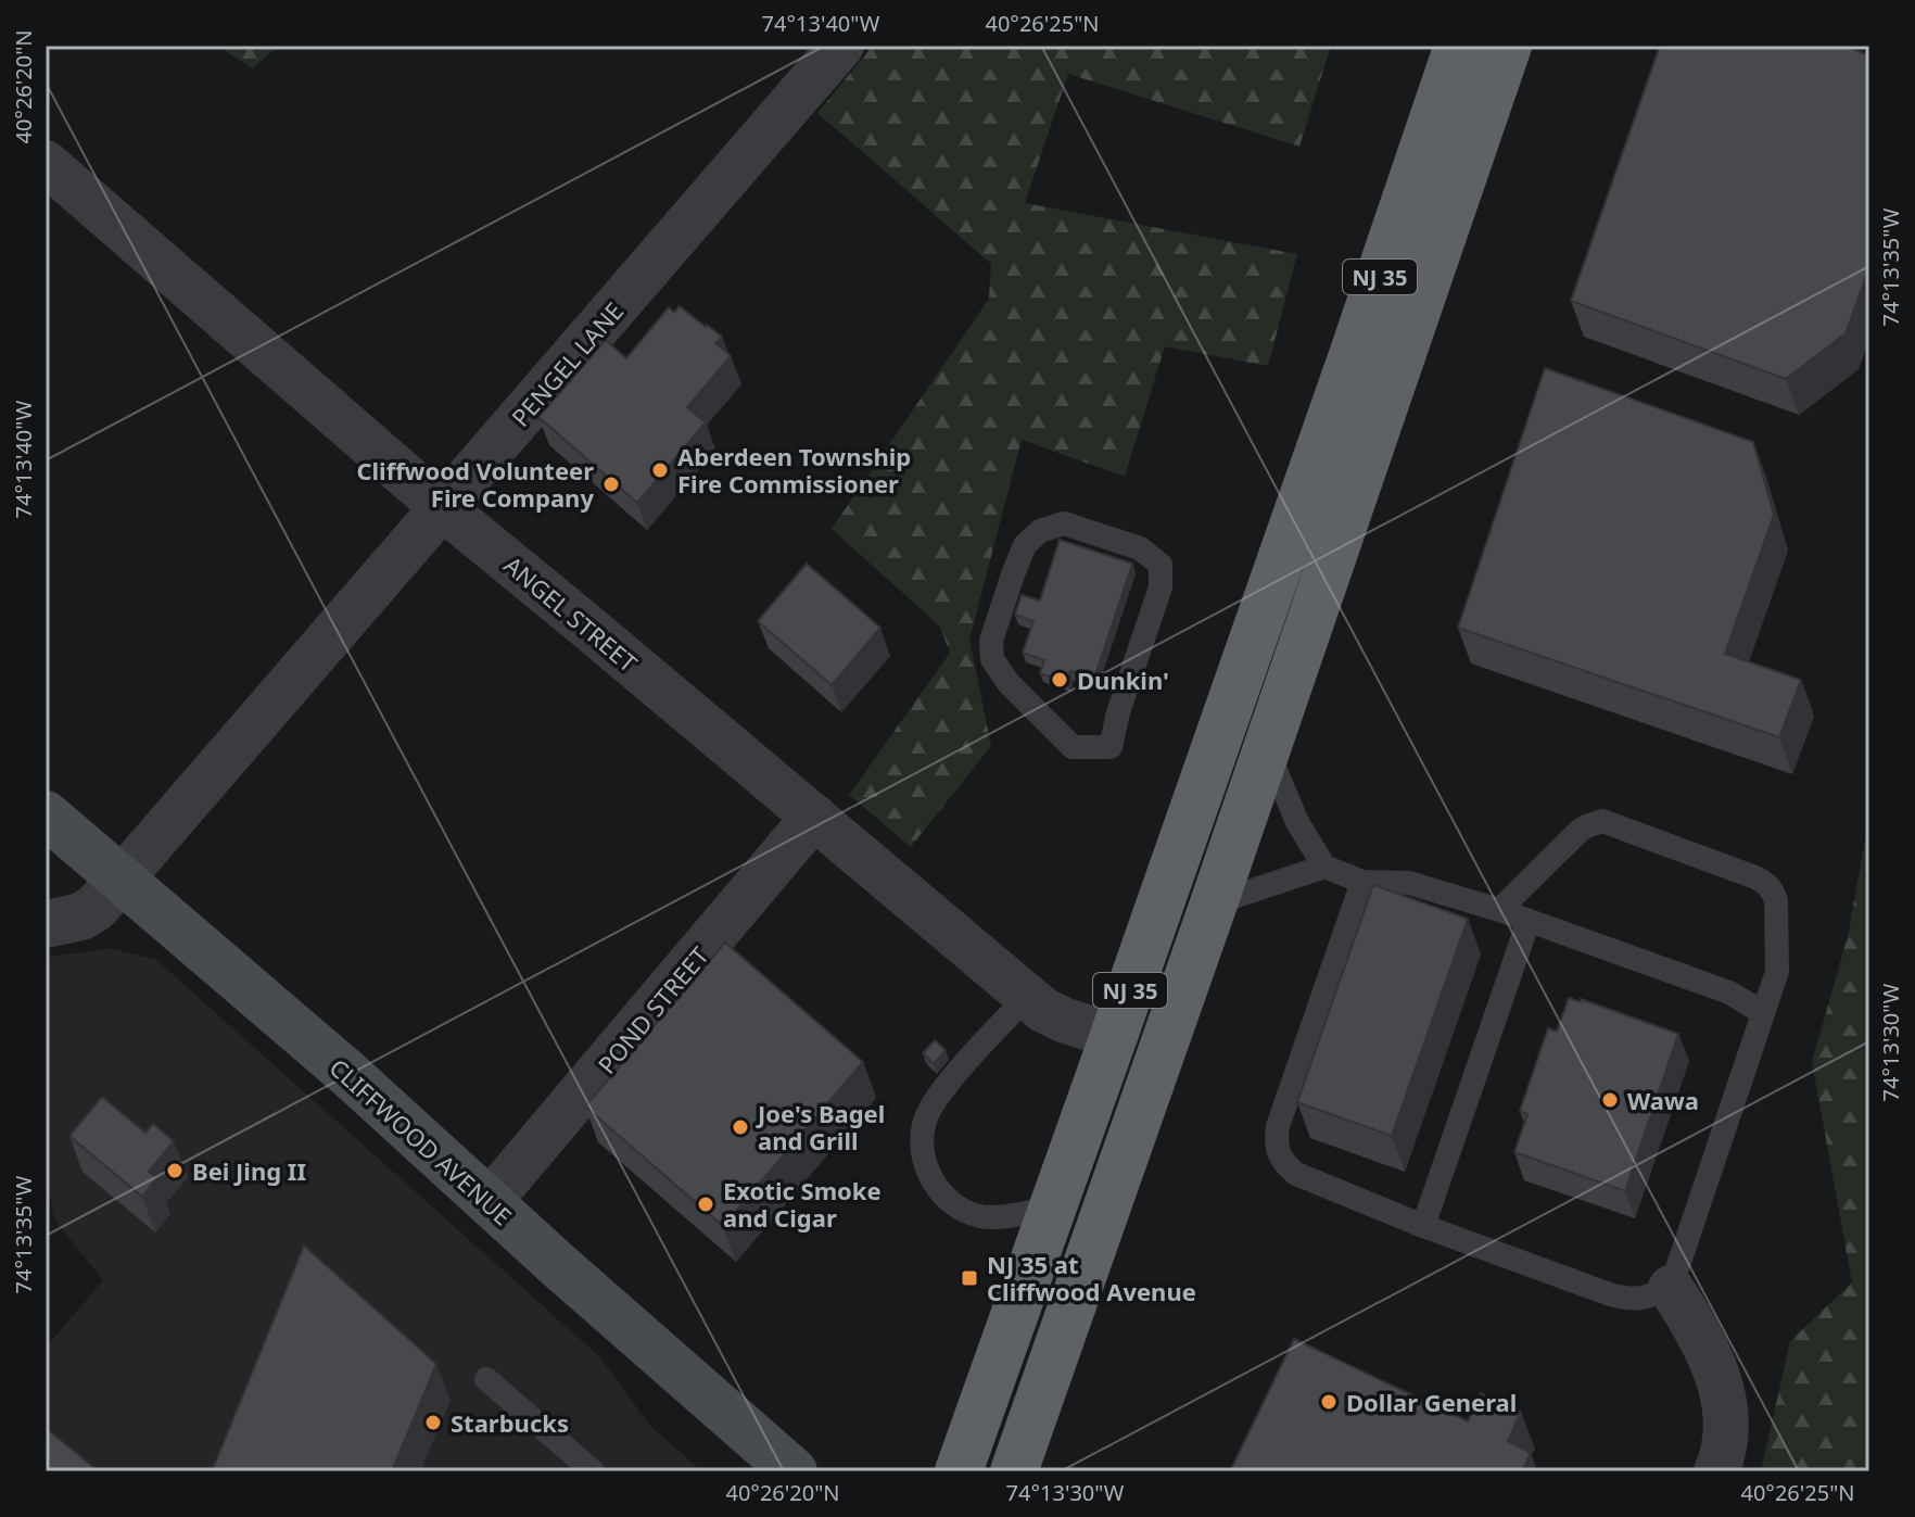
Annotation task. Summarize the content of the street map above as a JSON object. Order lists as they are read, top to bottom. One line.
{"streets":{"highway":["NJ 35"],"main road":["CLIFFWOOD AVENUE"],"street":["PENGEL LANE","ANGEL STREET","POND STREET"]},"crossings":[["NJ 35","ANGEL STREET"],["PENGEL LANE","ANGEL STREET"],["PENGEL LANE","CLIFFWOOD AVENUE"],["ANGEL STREET","POND STREET"],["POND STREET","CLIFFWOOD AVENUE"]],"places":{"other":["Aberdeen Township Fire Commissioner","Cliffwood Volunteer Fire Company","Dunkin'","Wawa","Joe's Bagel and Grill","Bei Jing II","Exotic Smoke and Cigar","Dollar General","Starbucks"],"transit":["NJ 35 at Cliffwood Avenue"]},"coordinates":["74°13'40\"W","40°26'25\"N","40°26'20\"N","74°13'35\"W","74°13'30\"W"]}
